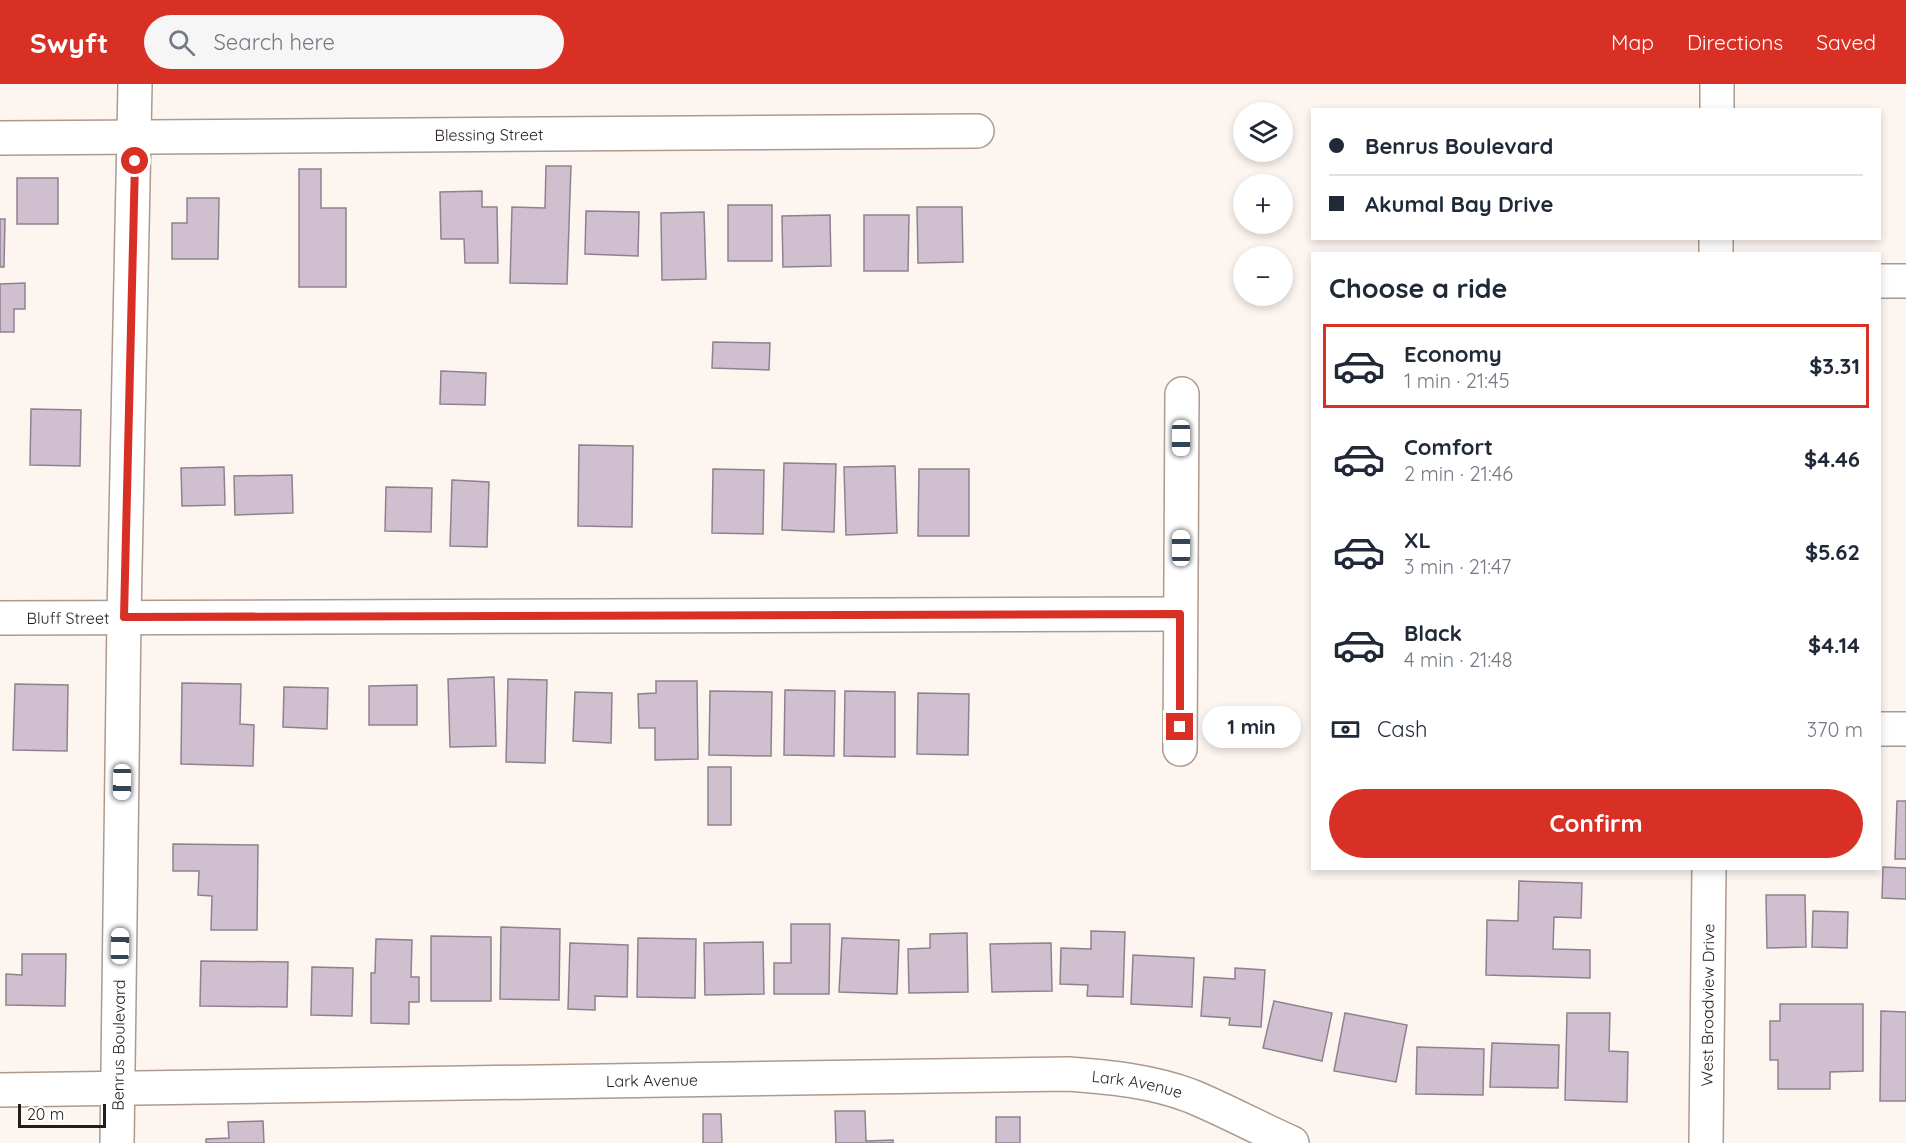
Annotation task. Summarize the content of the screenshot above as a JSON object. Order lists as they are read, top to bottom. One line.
{"streets":{"street":["Blessing Street","Bluff Street","West Broadview Drive","Benrus Boulevard","Lark Avenue"]},"crossings":[["Blessing Street","Benrus Boulevard"],["Bluff Street","Benrus Boulevard"],["Benrus Boulevard","Lark Avenue"]],"scale_bar":"20 m","page":{"header":"Swyft","search":"Search here","nav":["Map","Directions","Saved"],"map_buttons":["+","−"],"banner":["Benrus Boulevard","Akumal Bay Drive"],"heading":"Choose a ride","list":[{"name":"Economy","note":"1 min · 21:45","value":"$3.31"},{"name":"Comfort","note":"2 min · 21:46","value":"$4.46"},{"name":"XL","note":"3 min · 21:47","value":"$5.62"},{"name":"Black","note":"4 min · 21:48","value":"$4.14"}],"pay":["Cash","370 m"],"bubble":"1 min","buttons":"Confirm","scale":"20 m"}}
